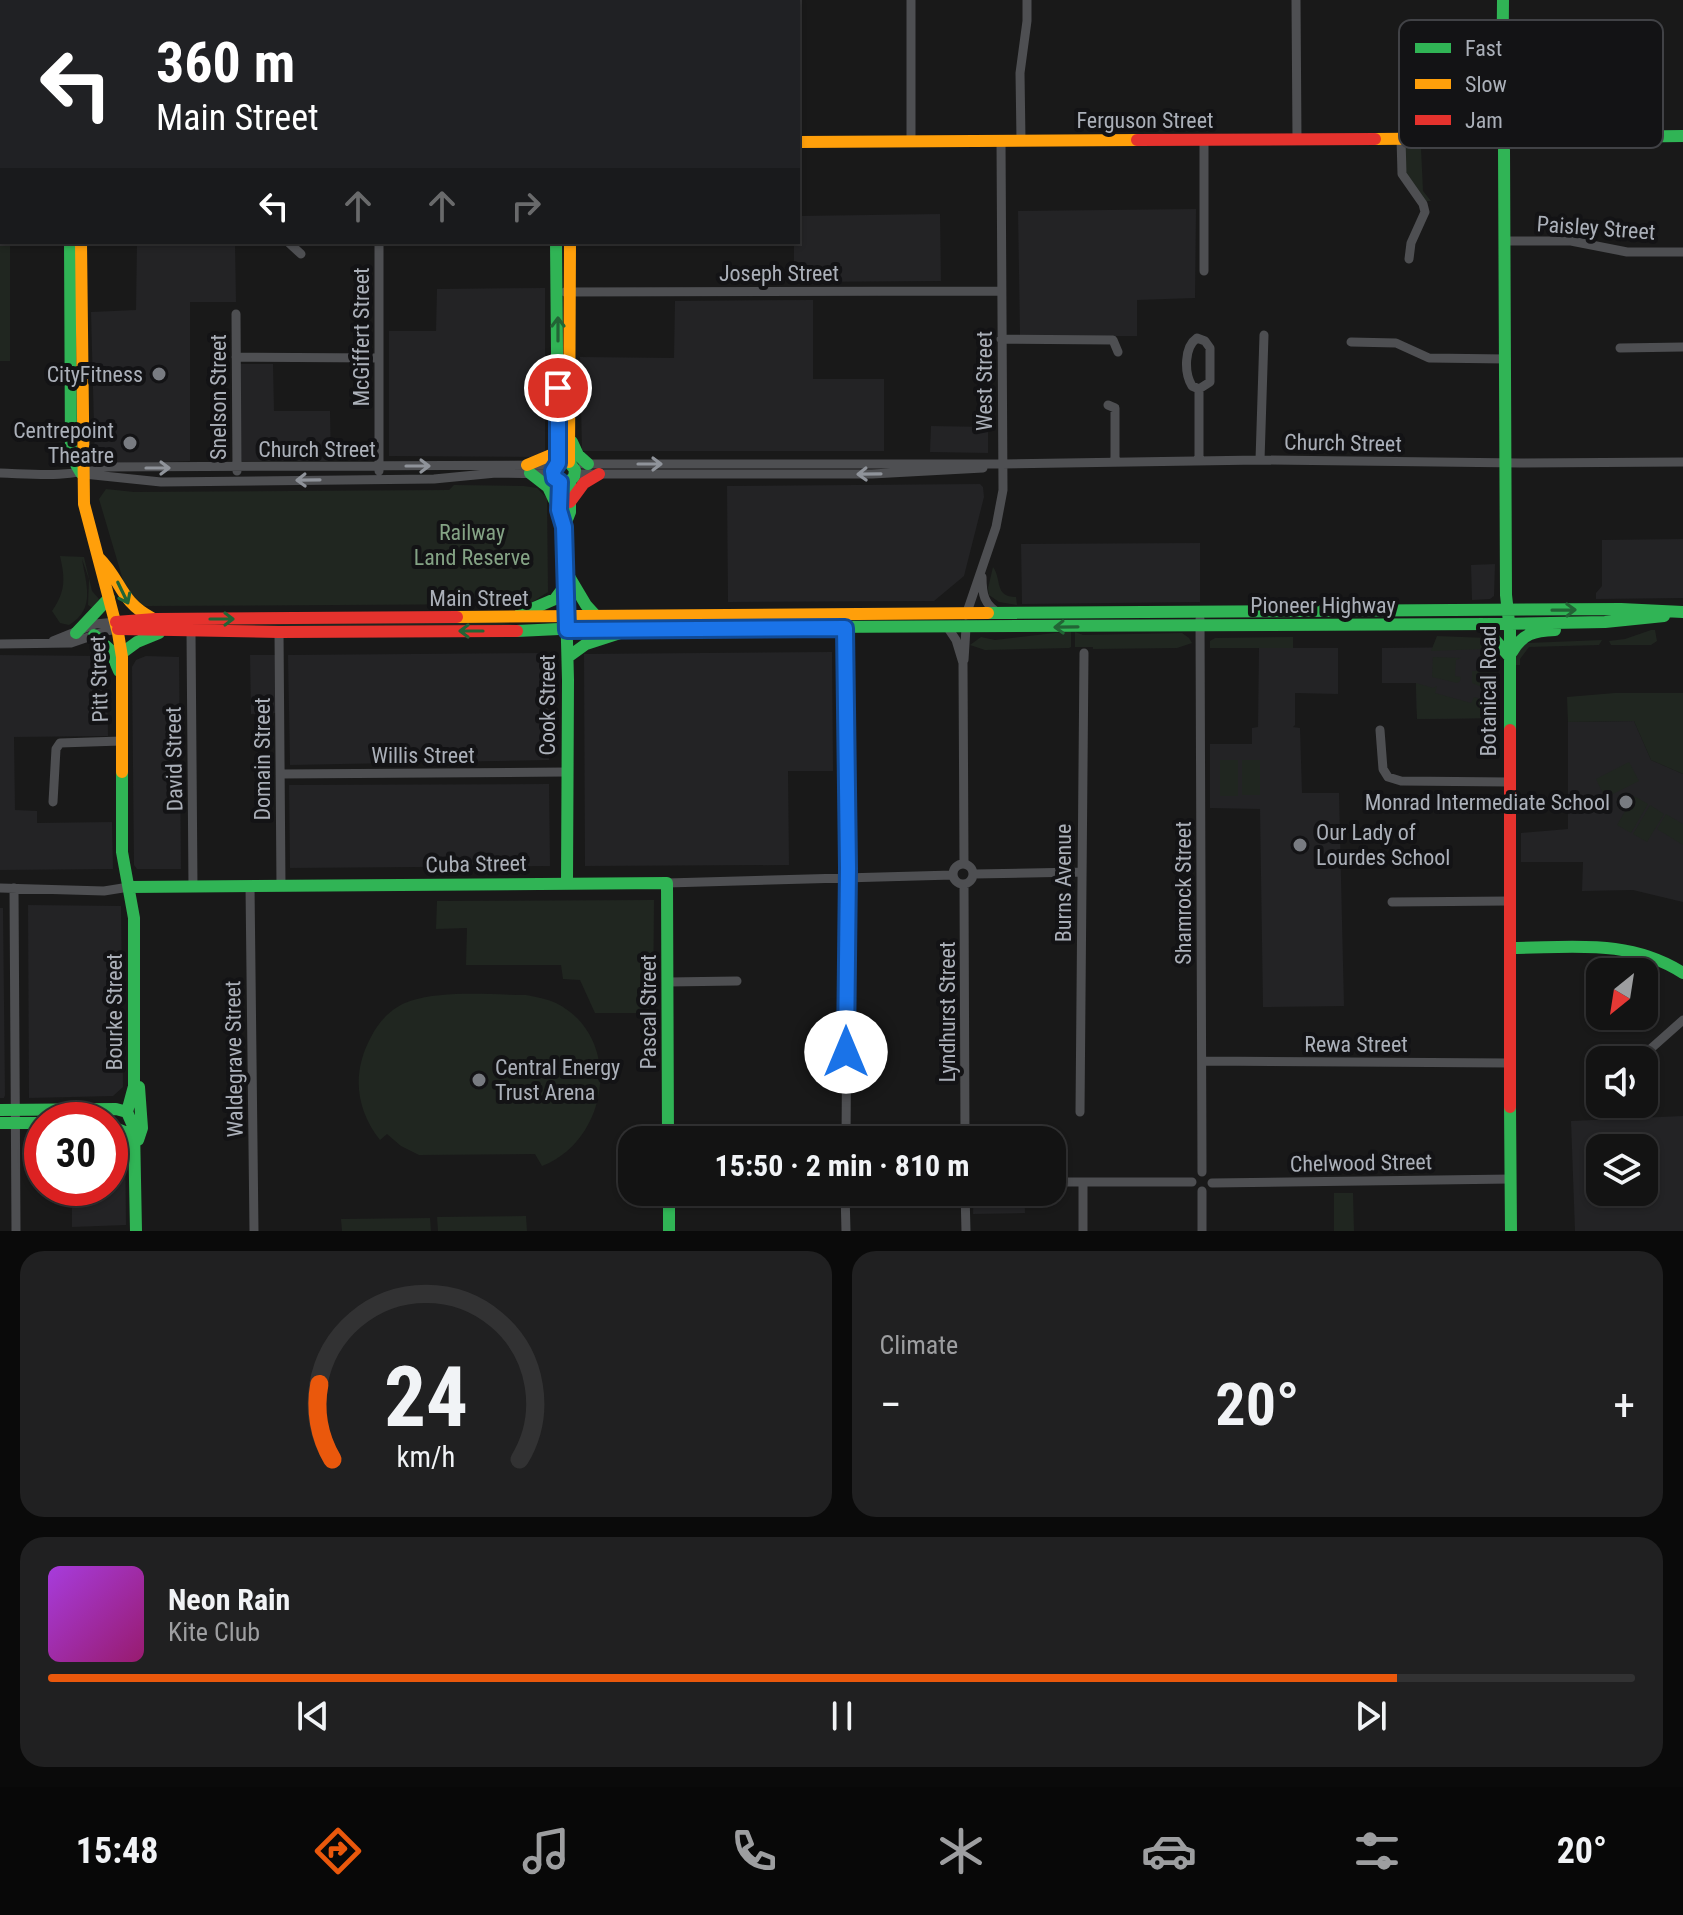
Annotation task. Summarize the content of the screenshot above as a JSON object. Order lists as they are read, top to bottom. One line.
{"streets":{"main road":["Ferguson Street","Main Street","Pioneer Highway","Pitt Street","Botanical Road","Cook Street","Cuba Street","Bourke Street","Pascal Street"],"street":["Paisley Street","Joseph Street","McGiffert Street","West Street","Snelson Street","Church Street","Willis Street","David Street","Domain Street","Burns Avenue","Shamrock Street","Lyndhurst Street","Rewa Street","Waldegrave Street","Chelwood Street"]},"crossings":[["Ferguson Street","West Street"],["Paisley Street","Botanical Road"],["Joseph Street","West Street"],["Joseph Street","Cook Street"],["McGiffert Street","Church Street"],["West Street","Church Street"],["West Street","Main Street"],["West Street","Pioneer Highway"],["Snelson Street","Church Street"],["Church Street","Pitt Street"],["Church Street","Botanical Road"],["Church Street","Cook Street"],["Main Street","Pioneer Highway"],["Main Street","Pitt Street"],["Main Street","Cook Street"],["Main Street","David Street"],["Main Street","Domain Street"],["Pioneer Highway","Botanical Road"],["Pioneer Highway","Shamrock Street"],["Pitt Street","Cuba Street"],["Pitt Street","Bourke Street"],["Botanical Road","Rewa Street"],["Botanical Road","Chelwood Street"],["Cook Street","Willis Street"],["Cook Street","Cuba Street"],["Willis Street","Domain Street"],["David Street","Cuba Street"],["Domain Street","Cuba Street"],["Cuba Street","Bourke Street"],["Cuba Street","Pascal Street"],["Cuba Street","Lyndhurst Street"],["Cuba Street","Waldegrave Street"],["Shamrock Street","Rewa Street"],["Shamrock Street","Chelwood Street"]],"parks":["Railway Land Reserve"],"places":["CityFitness","Centrepoint Theatre","Monrad Intermediate School","Our Lady of Lourdes School","Central Energy Trust Arena"],"legend":["Fast","Slow","Jam"],"north":"bottom left","page":{"turn":["360 m","Main Street"],"limit":"30","trip":"15:50 · 2 min · 810 m","tile":"Climate","heat":["−","20°","+"],"song":["Neon Rain","Kite Club"],"tabs":["15:48","20°"],"gauge":["24","km/h"]}}
